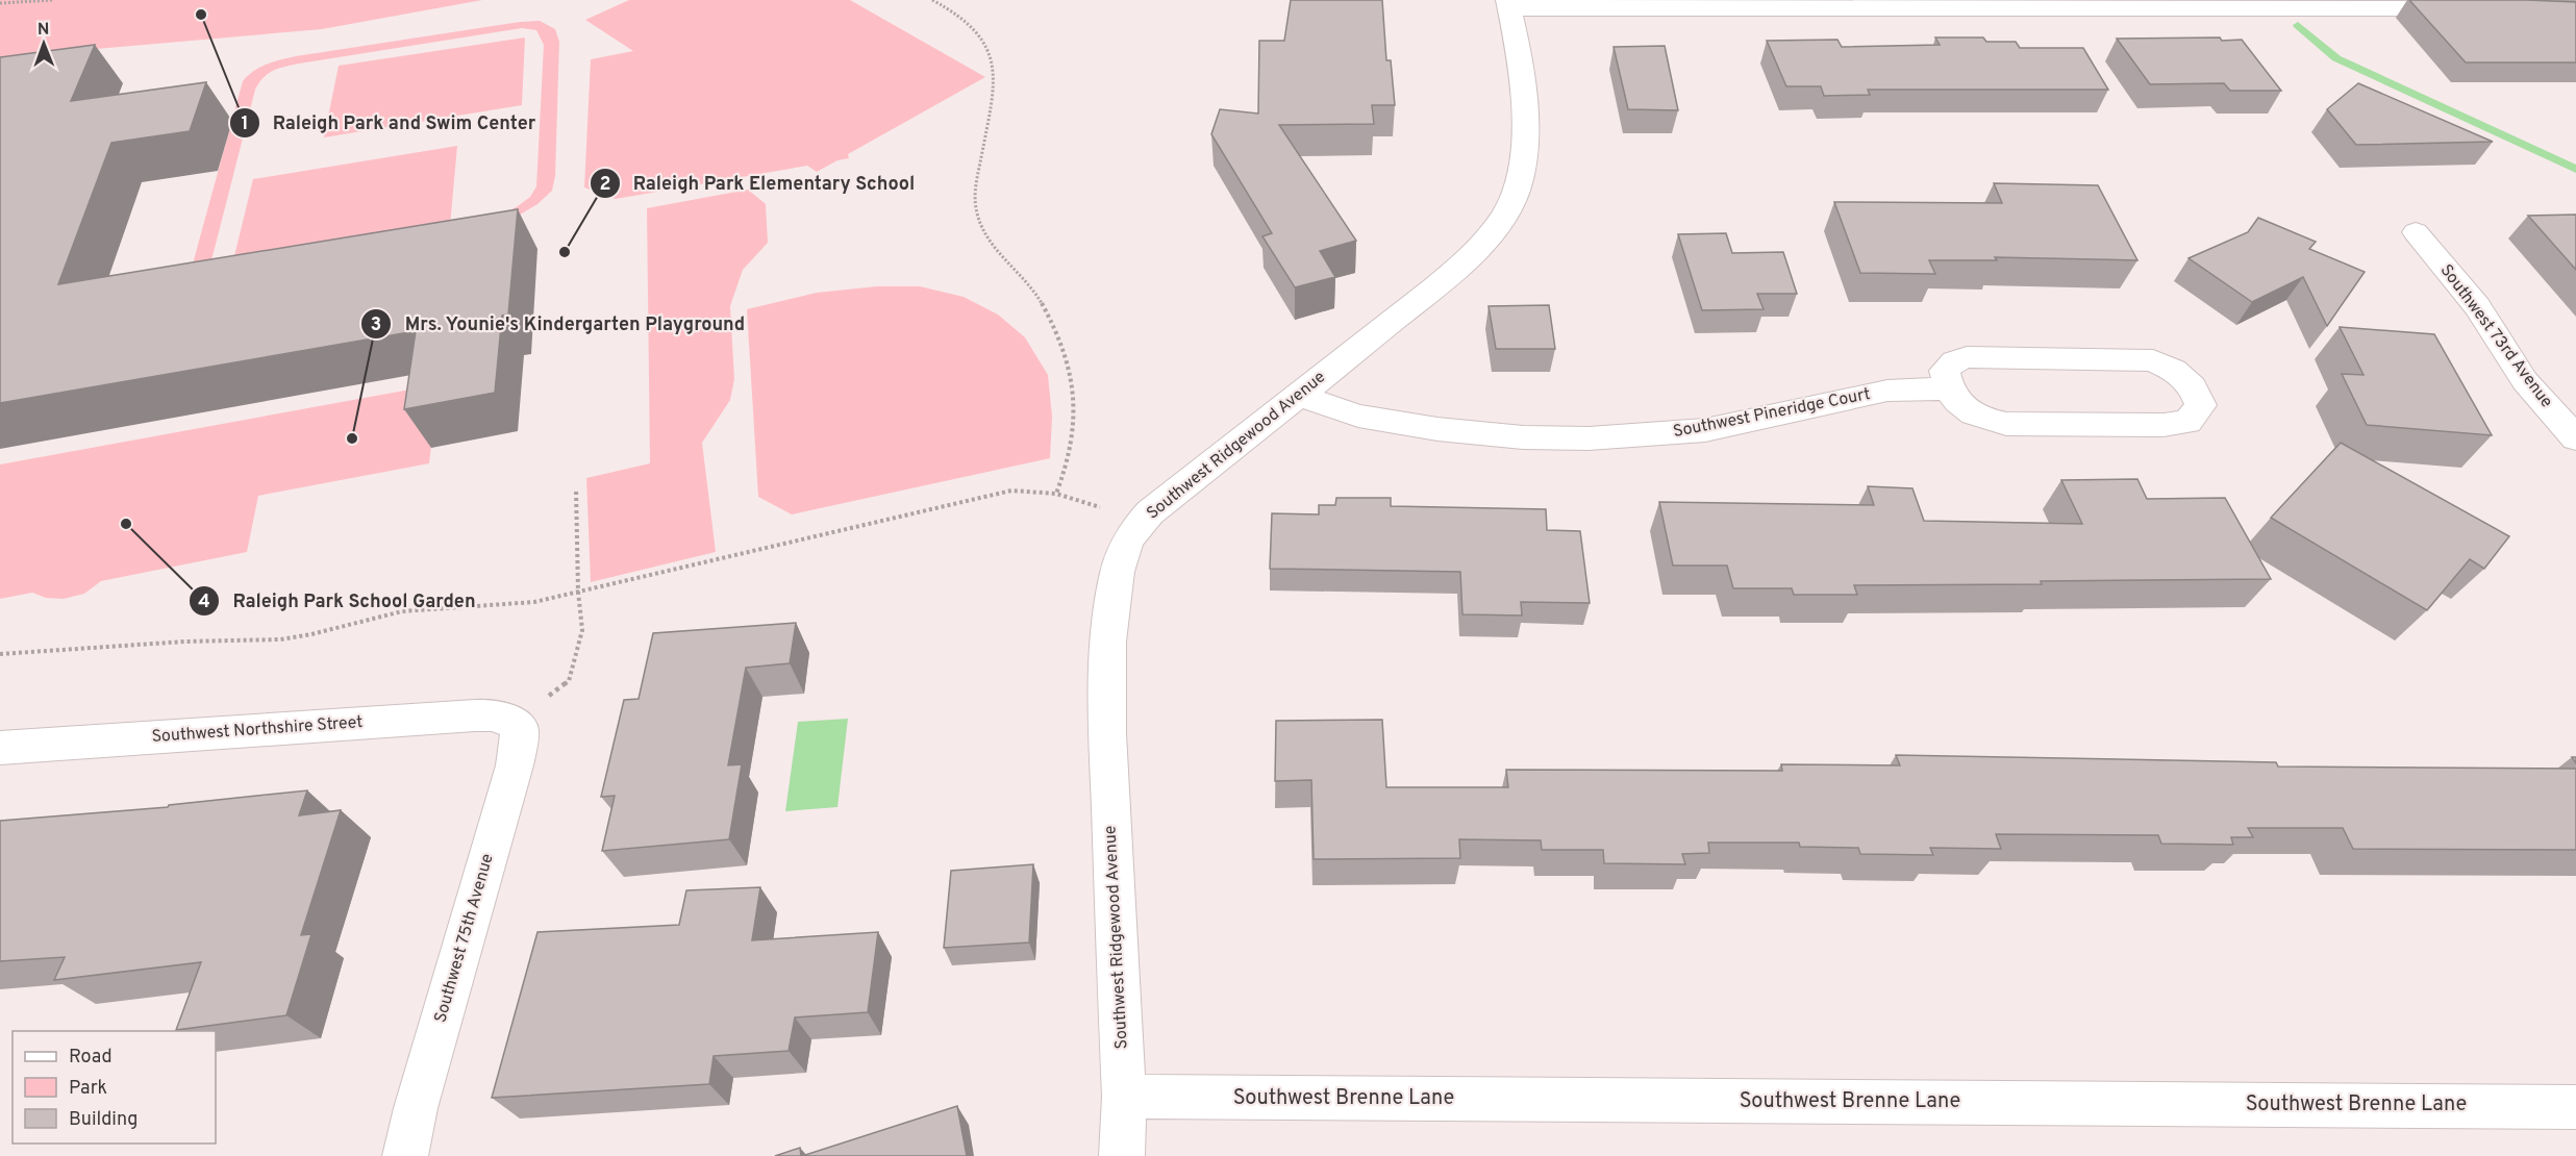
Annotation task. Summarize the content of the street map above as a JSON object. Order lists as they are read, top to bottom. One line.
{"streets":{"street":["Southwest 73rd Avenue","Southwest Pineridge Court","Southwest Ridgewood Avenue","Southwest Northshire Street","Southwest 75th Avenue","Southwest Brenne Lane"]},"crossings":[["Southwest Pineridge Court","Southwest Ridgewood Avenue"],["Southwest Ridgewood Avenue","Southwest Brenne Lane"],["Southwest Northshire Street","Southwest 75th Avenue"]],"places":["Raleigh Park and Swim Center","Raleigh Park Elementary School","Mrs. Younie's Kindergarten Playground","Raleigh Park School Garden"],"legend":["Road","Park","Building"],"north":"top"}
